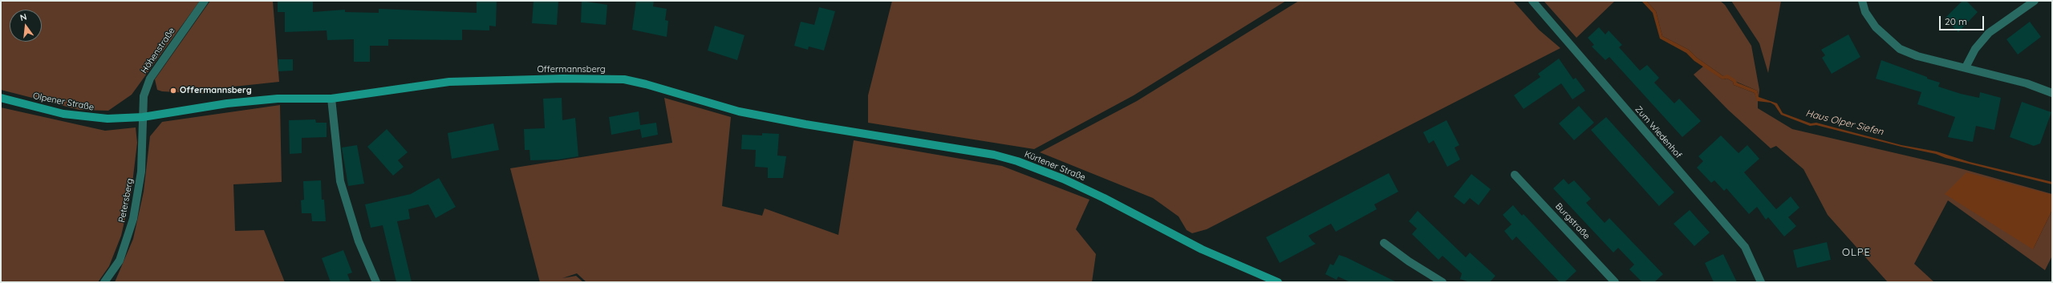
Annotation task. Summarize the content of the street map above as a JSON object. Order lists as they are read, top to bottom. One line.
{"streets":{"street":["Höhenstraße","Offermannsberg","Olpener Straße","Zum Wiedenhof","Kürtener Straße","Petersberg","Burgstraße"]},"crossings":[["Höhenstraße","Offermannsberg"],["Höhenstraße","Olpener Straße"],["Höhenstraße","Petersberg"],["Offermannsberg","Olpener Straße"],["Offermannsberg","Kürtener Straße"],["Offermannsberg","Petersberg"],["Olpener Straße","Petersberg"]],"districts":["OLPE"],"water":["Haus Olper Siefen"],"places":["Offermannsberg"],"scale_bar":"20 m","north":"top"}
